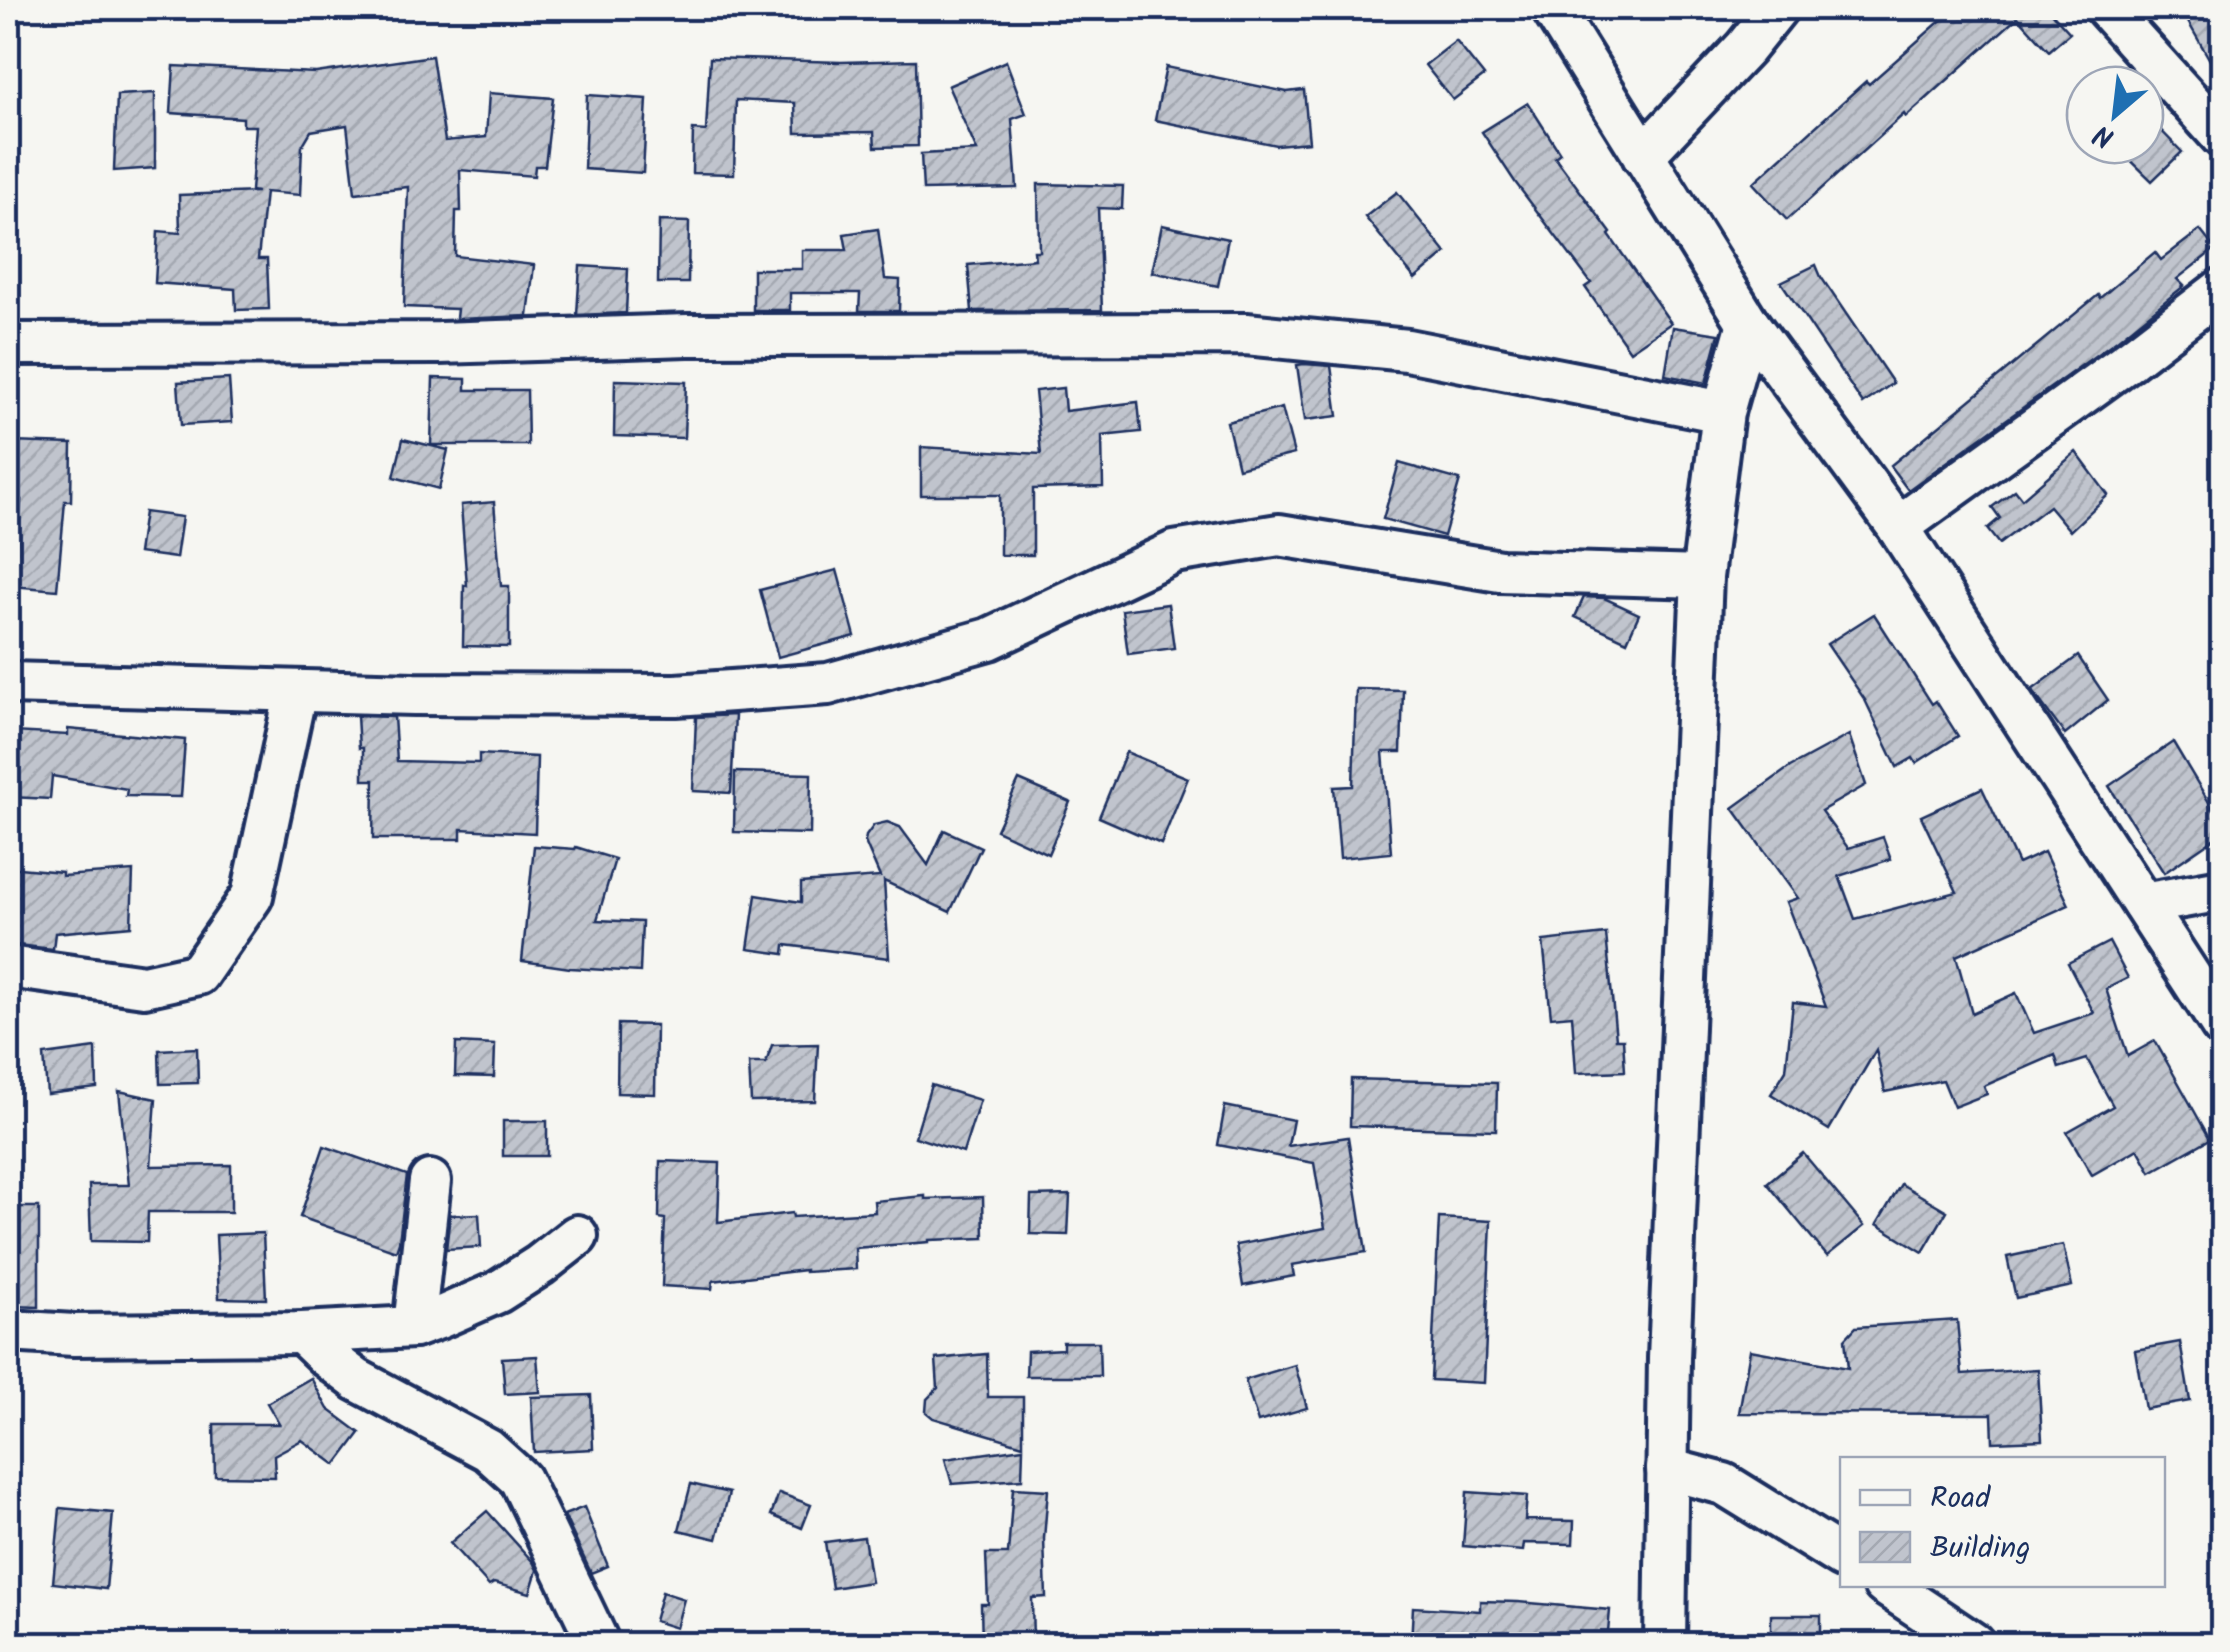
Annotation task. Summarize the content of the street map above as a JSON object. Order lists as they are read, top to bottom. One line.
{"legend":["Road","Building"],"north":"bottom left"}
